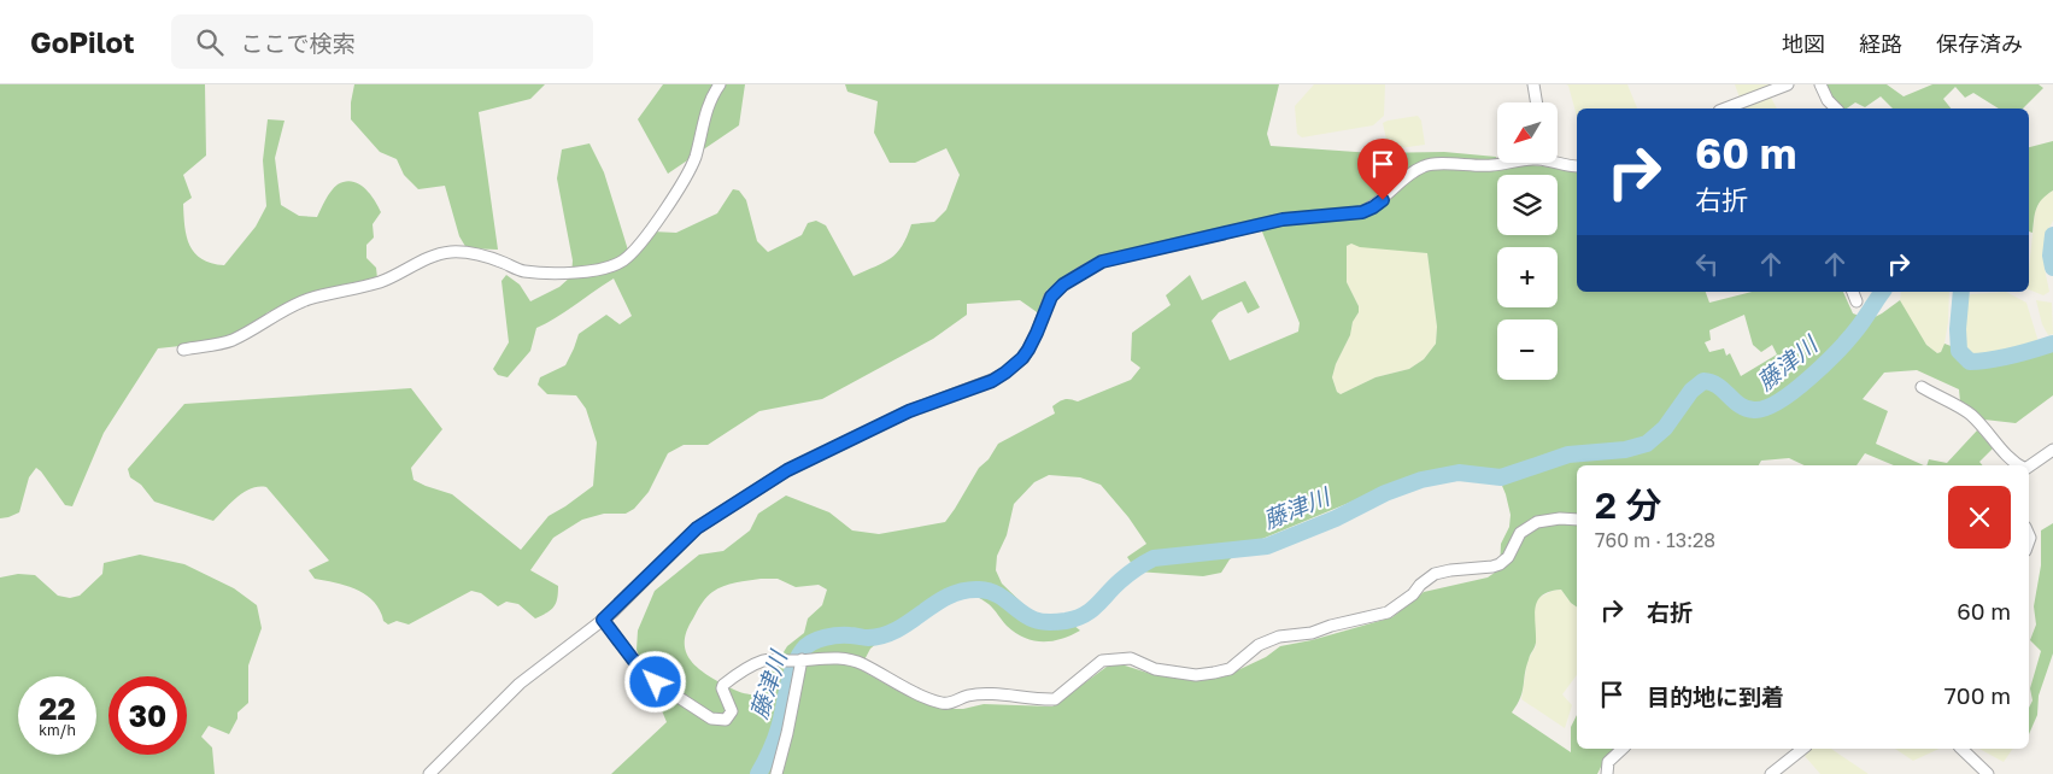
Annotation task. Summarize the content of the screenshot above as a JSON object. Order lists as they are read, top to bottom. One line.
{"water":["藤津川"],"north":"bottom left","page":{"header":"GoPilot","search":"ここで検索","nav":["地図","経路","保存済み"],"map_buttons":["+","−"],"turn":["60 m","右折"],"heading":["2 分","760 m · 13:28"],"list":[{"name":"右折","value":"60 m"},{"name":"目的地に到着","value":"700 m"}],"speed":"22 km/h","limit":"30"}}
